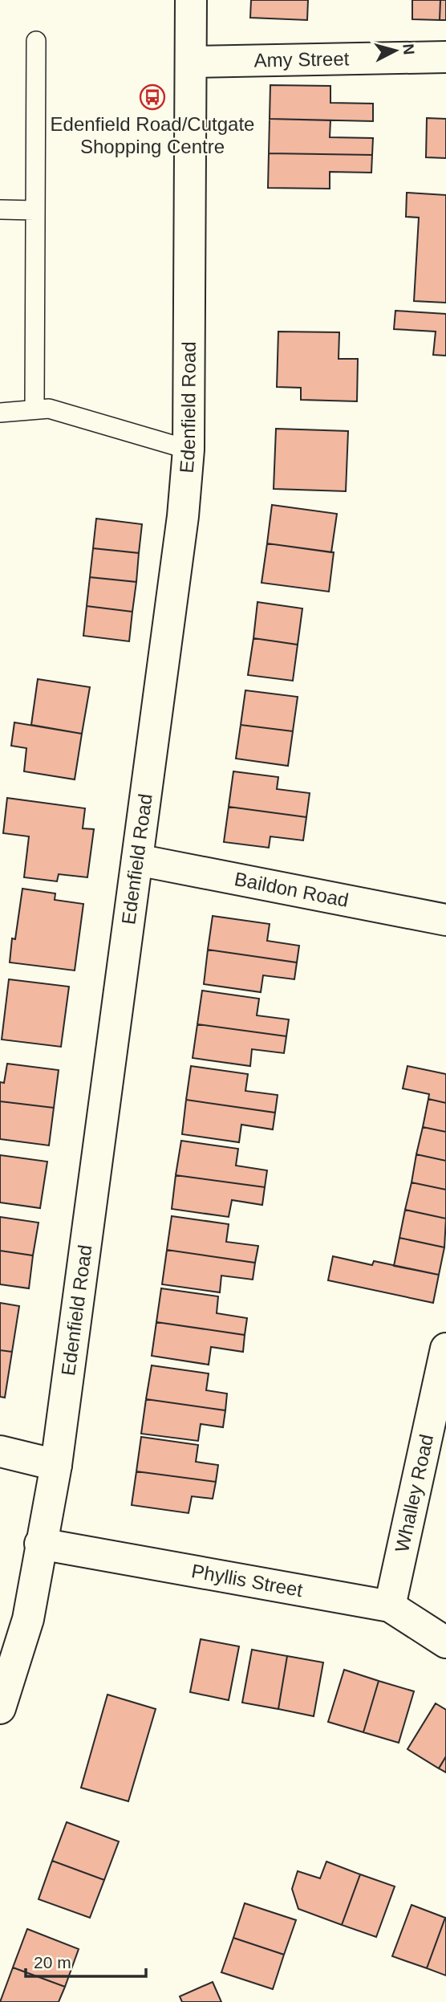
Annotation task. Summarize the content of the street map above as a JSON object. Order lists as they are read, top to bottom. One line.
{"streets":{"main road":["Amy Street","Edenfield Road","Baildon Road","Whalley Road","Phyllis Street"]},"crossings":[["Amy Street","Edenfield Road"],["Edenfield Road","Baildon Road"],["Edenfield Road","Phyllis Street"],["Whalley Road","Phyllis Street"]],"places":{"bus stop":["Edenfield Road/Cutgate Shopping Centre"]},"scale_bar":"20 m","north":"right"}
